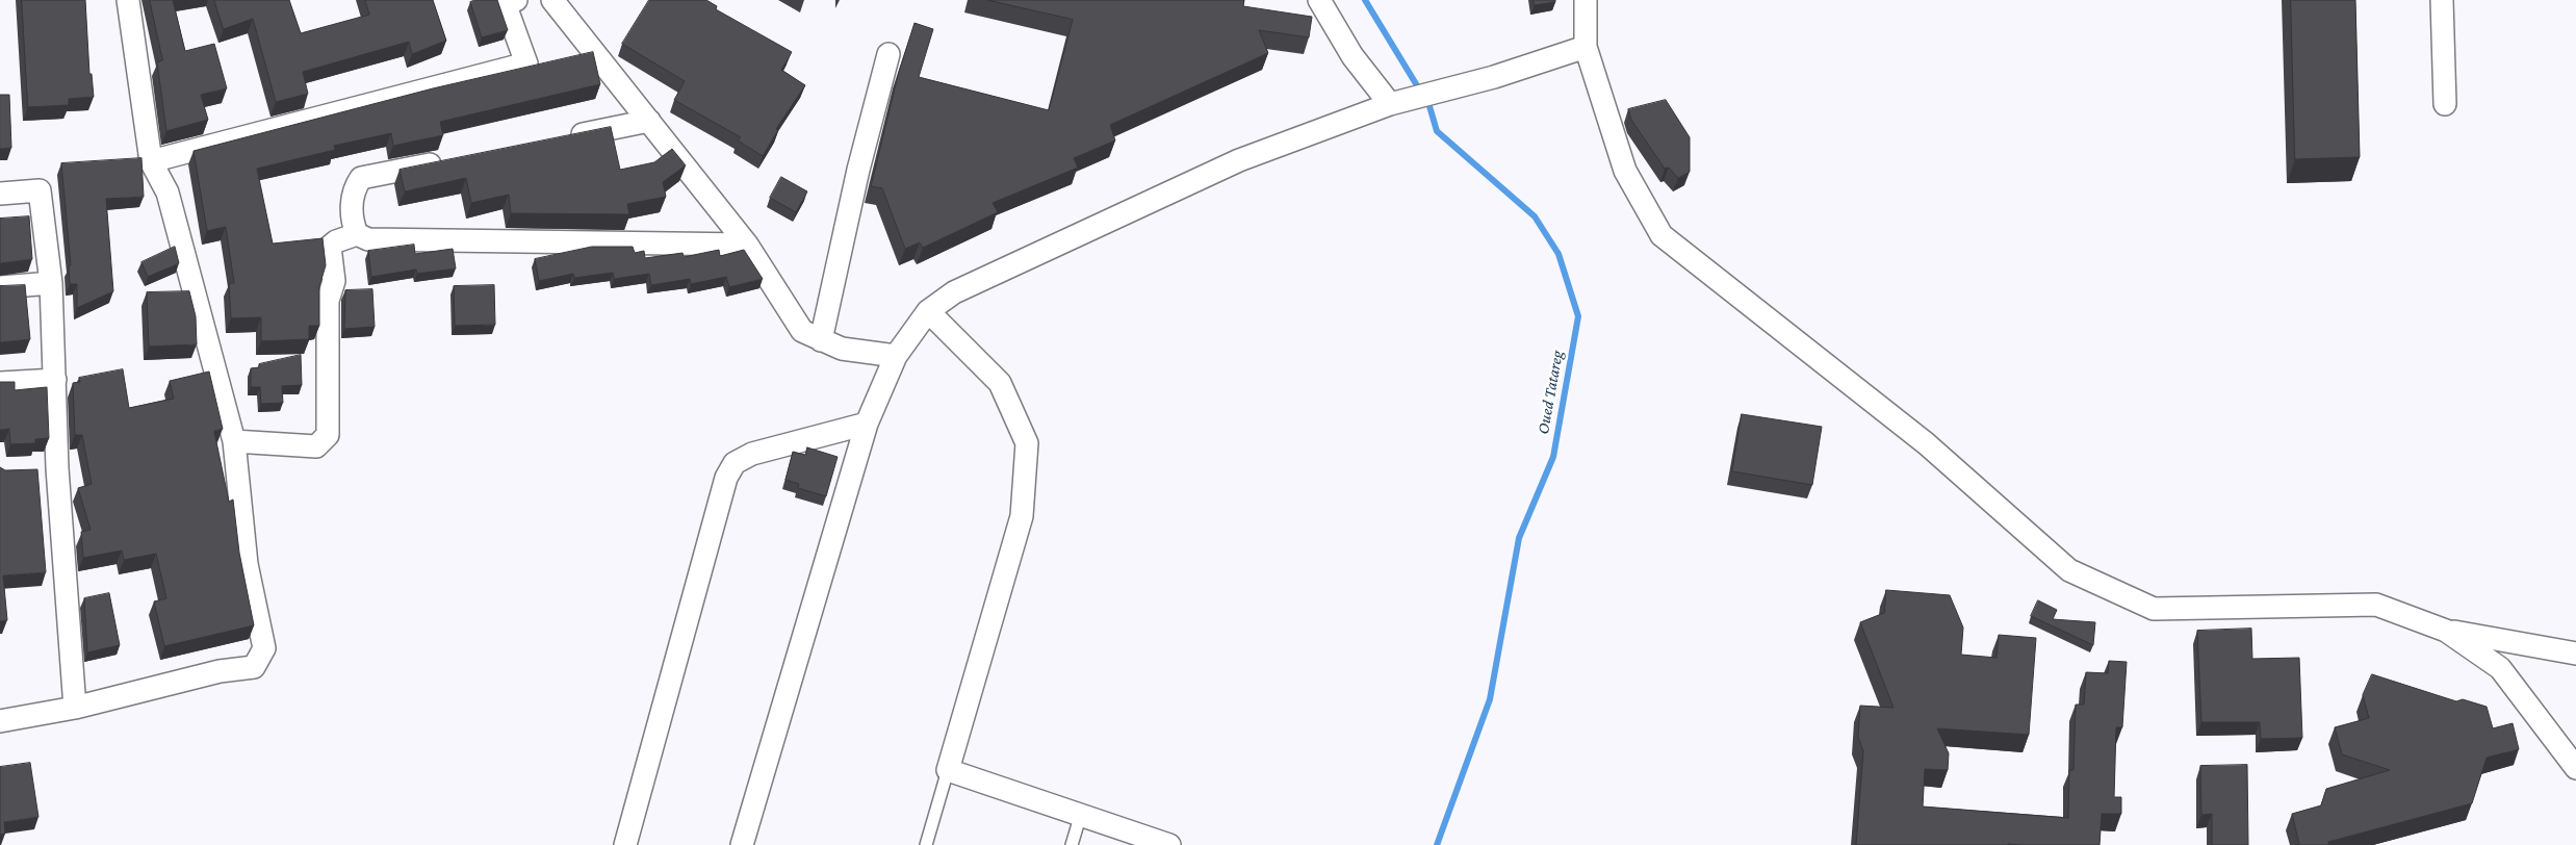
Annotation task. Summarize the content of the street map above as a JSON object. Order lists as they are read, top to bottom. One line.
{"water":["Oued Tatareg"]}
